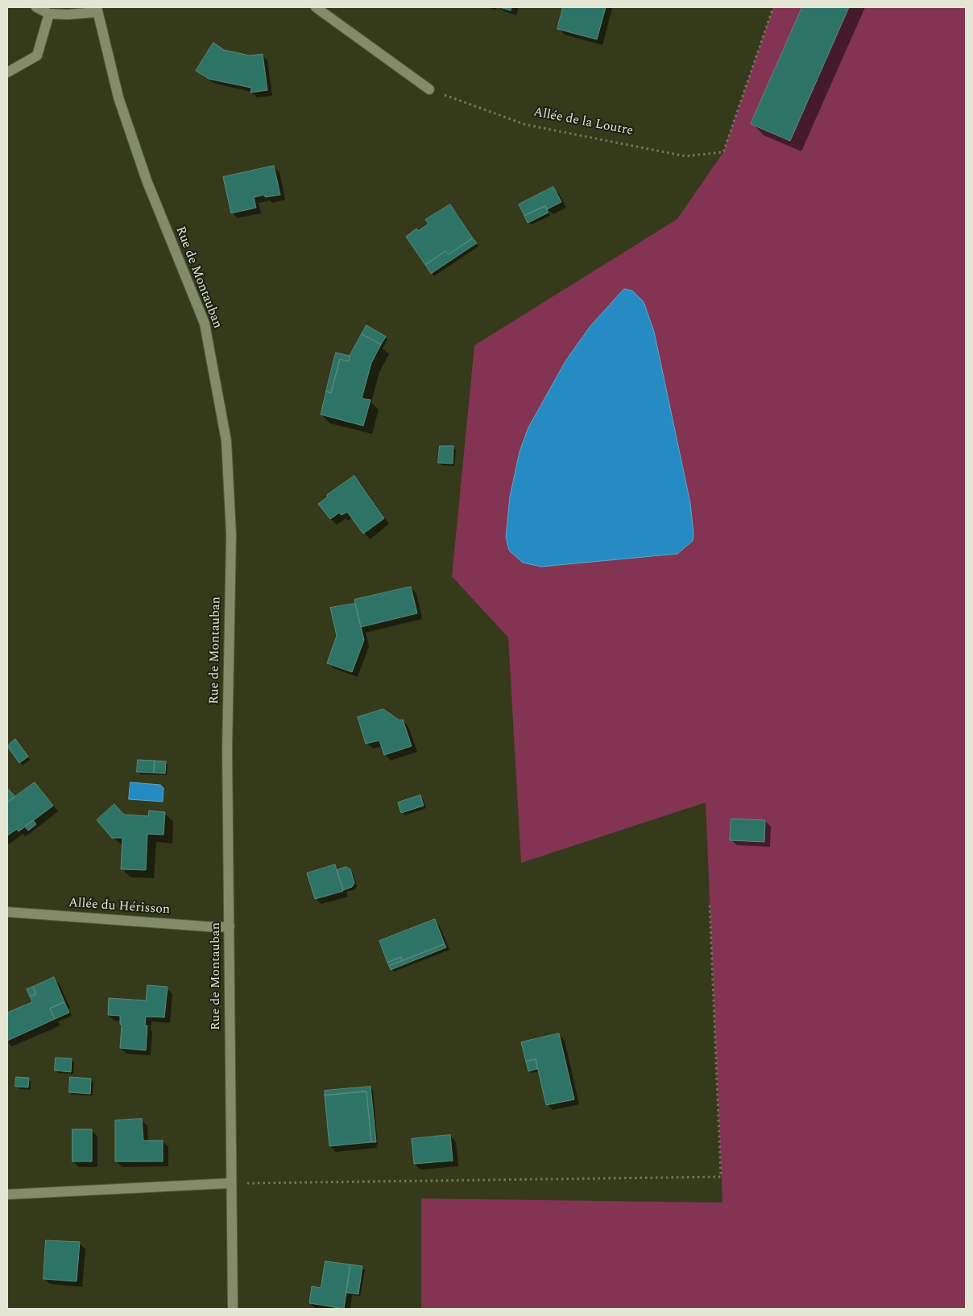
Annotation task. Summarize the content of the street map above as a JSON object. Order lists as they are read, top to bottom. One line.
{"streets":{"street":["Rue de Montauban","Allée du Hérisson"],"path":["Allée de la Loutre"]},"crossings":[["Rue de Montauban","Allée du Hérisson"]]}
